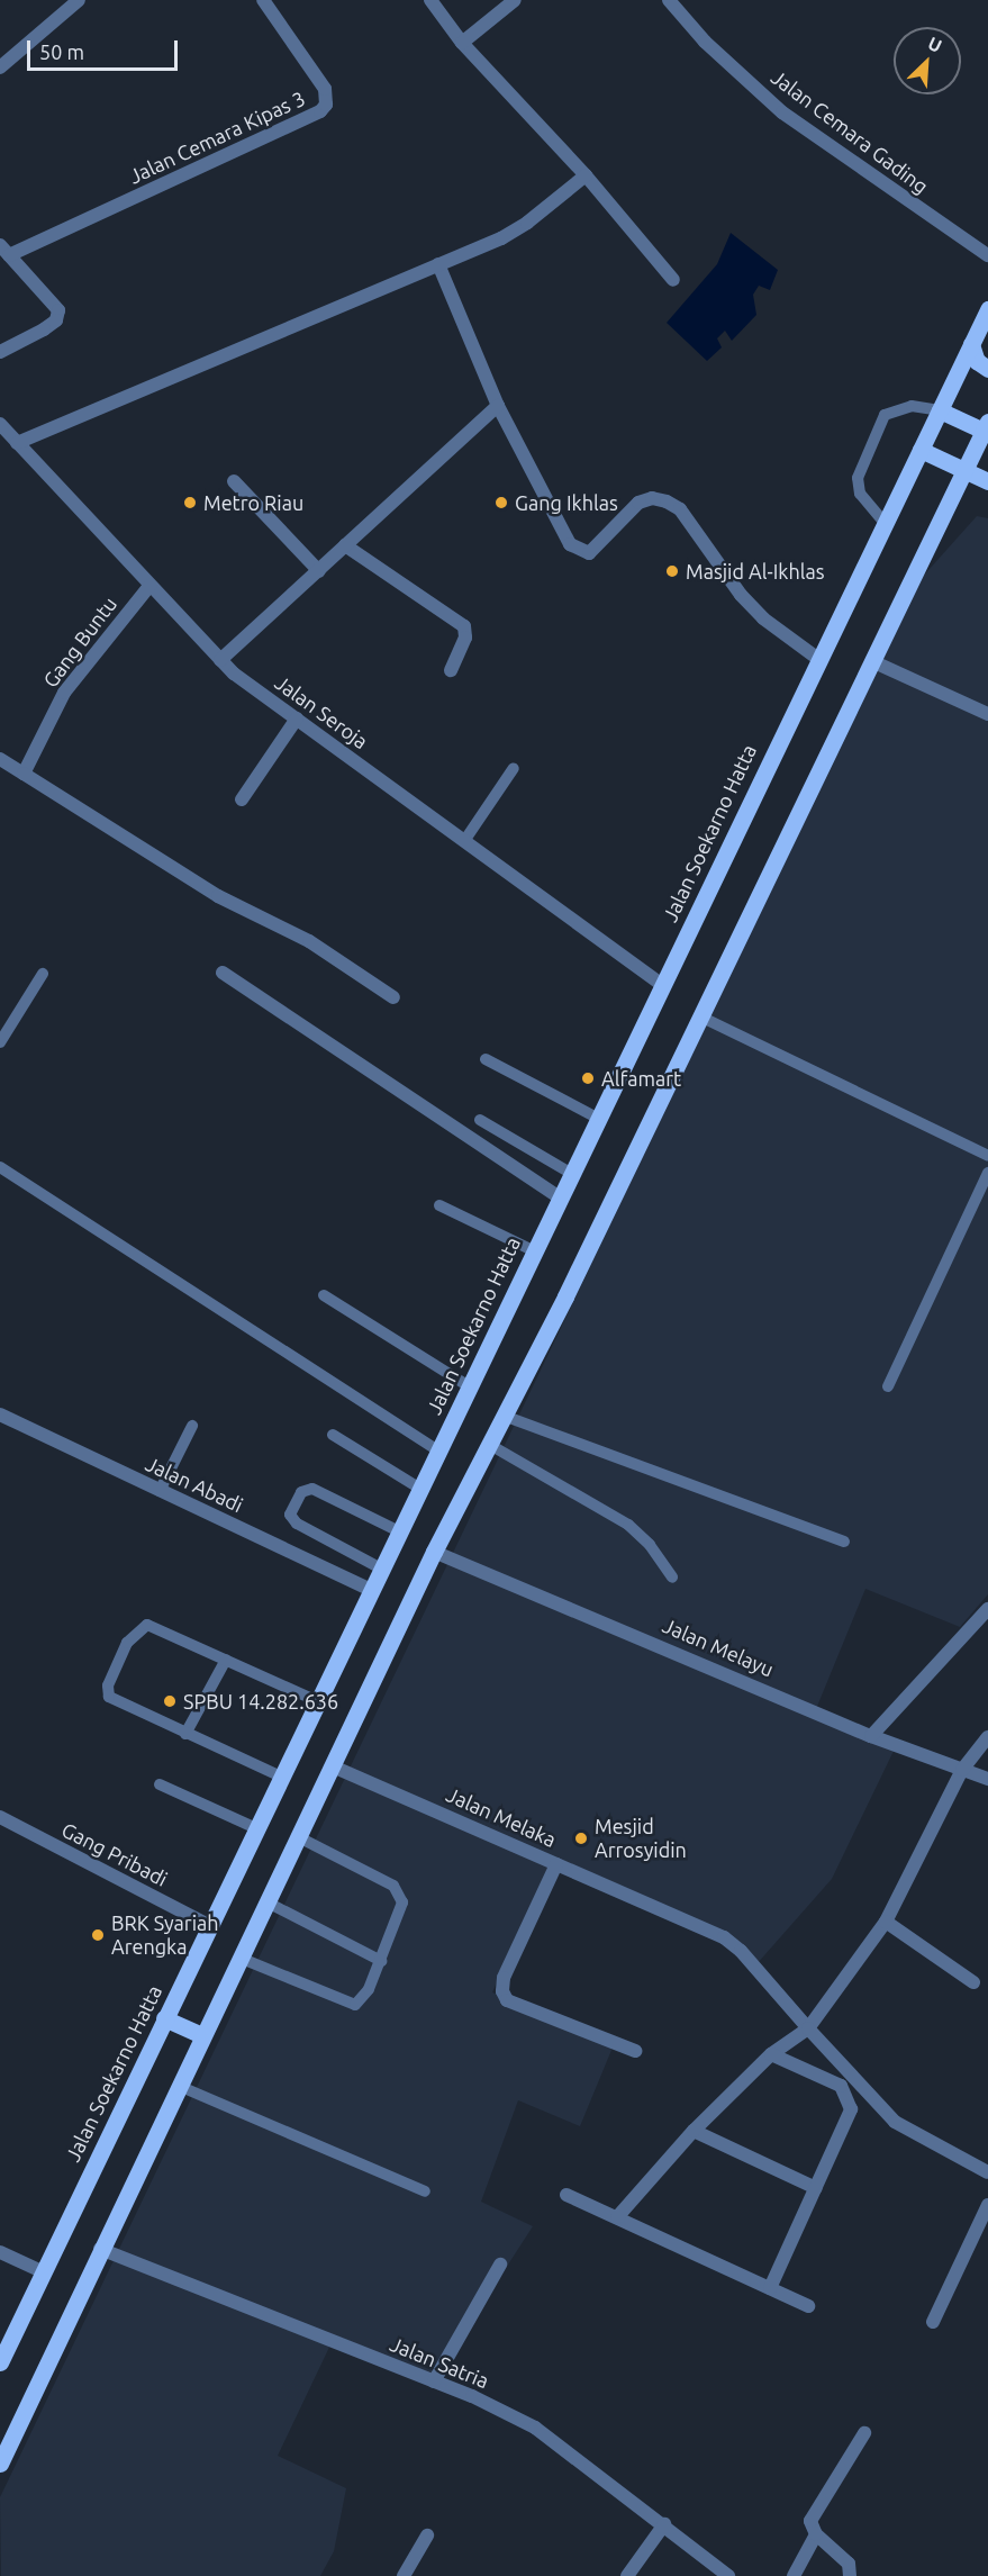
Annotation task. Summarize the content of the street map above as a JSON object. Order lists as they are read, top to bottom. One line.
{"streets":{"main road":["Jalan Soekarno Hatta"],"street":["Jalan Cemara Gading","Jalan Cemara Kipas 3","Gang Buntu","Jalan Seroja","Jalan Abadi","Jalan Melayu","Jalan Melaka","Gang Pribadi","Jalan Satria"]},"crossings":[["Gang Buntu","Jalan Seroja"],["Jalan Seroja","Jalan Soekarno Hatta"],["Jalan Soekarno Hatta","Jalan Abadi"],["Jalan Soekarno Hatta","Gang Pribadi"]],"places":["Metro Riau","Gang Ikhlas","Masjid Al-Ikhlas","Alfamart","SPBU 14.282.636","Mesjid Arrosyidin","BRK Syariah Arengka"],"scale_bar":"50 m","north":"top right"}
